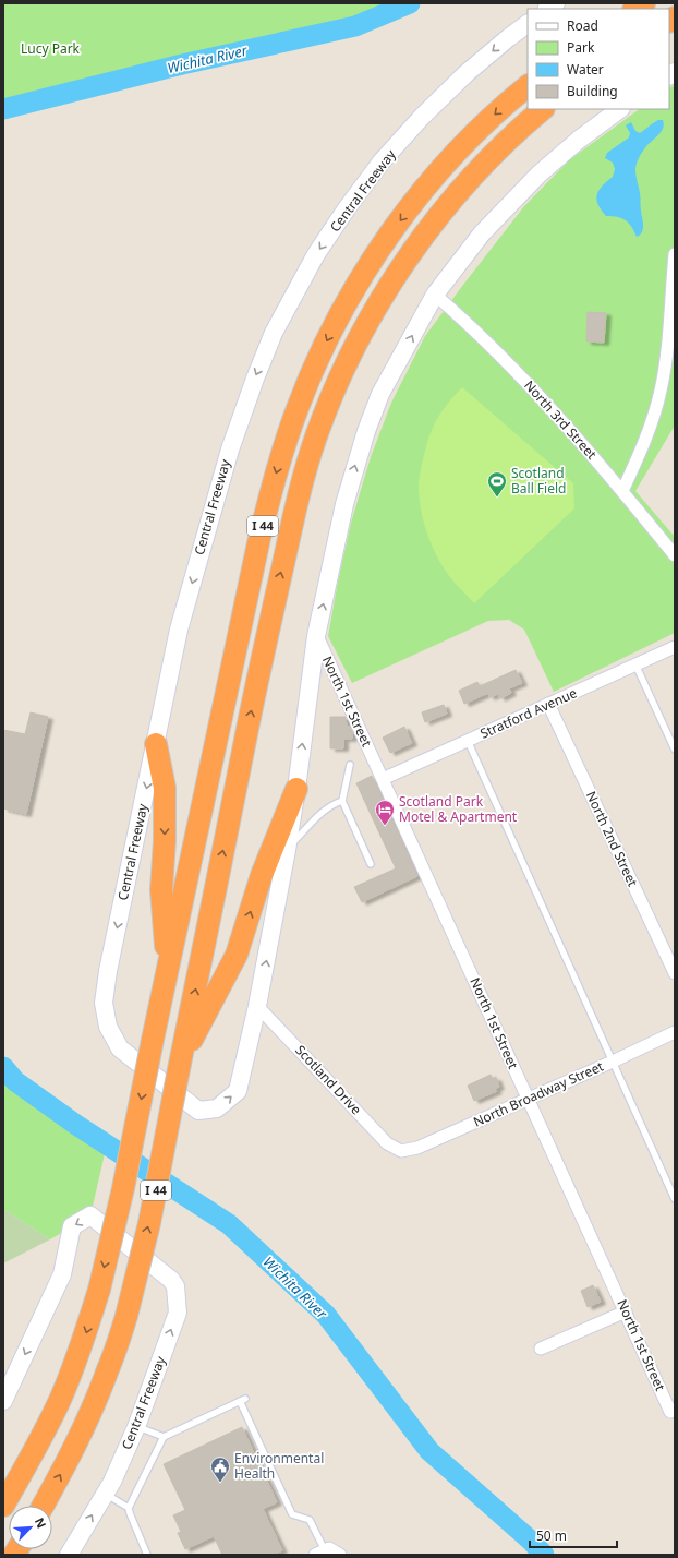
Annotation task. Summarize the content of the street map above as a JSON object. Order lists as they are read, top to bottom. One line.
{"streets":{"highway":["I 44"],"main road":["Central Freeway"],"street":["North 3rd Street","North 1st Street","Stratford Avenue","North 2nd Street","Scotland Drive","North Broadway Street"]},"crossings":[["Central Freeway","North 3rd Street"],["Central Freeway","North 1st Street"],["Central Freeway","Scotland Drive"],["North 1st Street","Stratford Avenue"],["North 1st Street","North Broadway Street"],["Stratford Avenue","North 2nd Street"],["Scotland Drive","North Broadway Street"]],"water":["Wichita River"],"parks":["Lucy Park"],"places":{"sports":["Scotland Ball Field"],"hotel":["Scotland Park Motel & Apartment"],"public building":["Environmental Health"]},"legend":["Road","Park","Water","Building"],"scale_bar":"50 m","north":"top right"}
